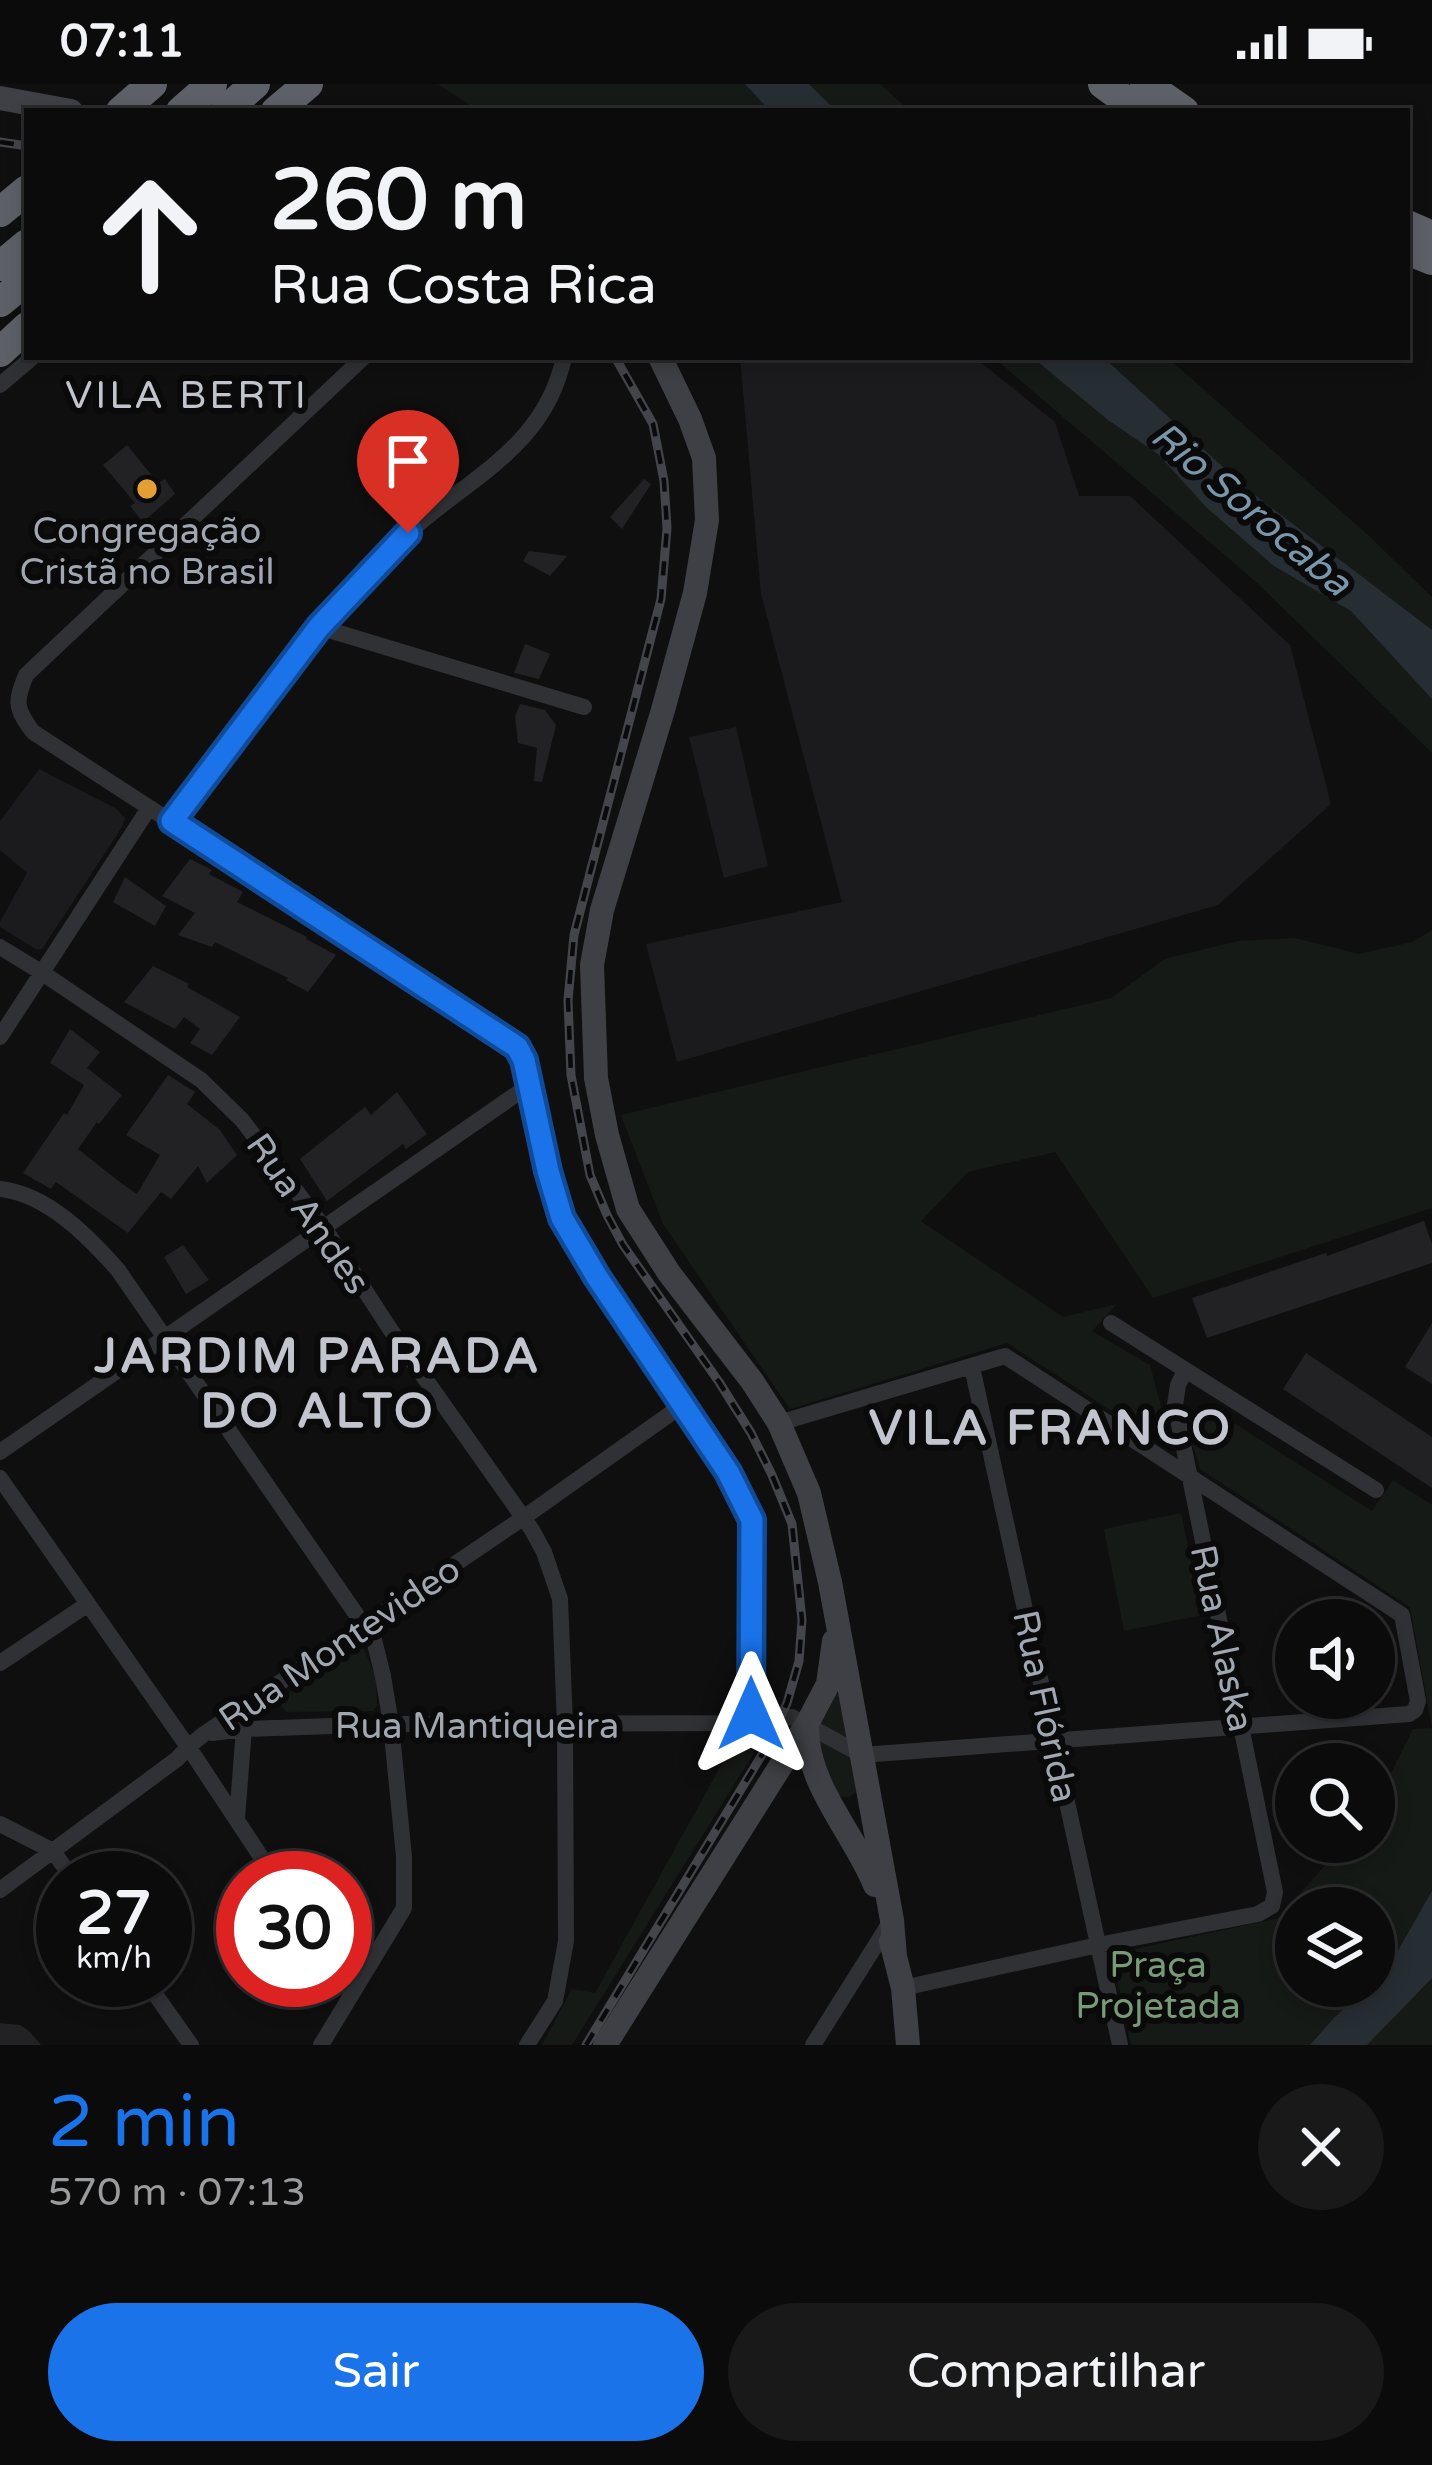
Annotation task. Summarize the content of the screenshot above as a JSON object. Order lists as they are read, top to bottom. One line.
{"streets":{"street":["Rua Andes","Rua Alaska","Rua Montevideo","Rua Flórida","Rua Mantiqueira"]},"crossings":[["Rua Andes","Rua Montevideo"],["Rua Andes","Rua Mantiqueira"],["Rua Alaska","Rua Flórida"],["Rua Montevideo","Rua Mantiqueira"]],"districts":["VILA BERTI","JARDIM PARADA DO ALTO","VILA FRANCO"],"water":["Rio Sorocaba"],"parks":["Praça Projetada"],"places":["Congregação Cristã no Brasil"],"page":{"status":"07:11","turn":["260 m","Rua Costa Rica"],"speed":"27 km/h","limit":"30","heading":["2 min","570 m · 07:13"],"buttons":["Sair","Compartilhar"]}}
